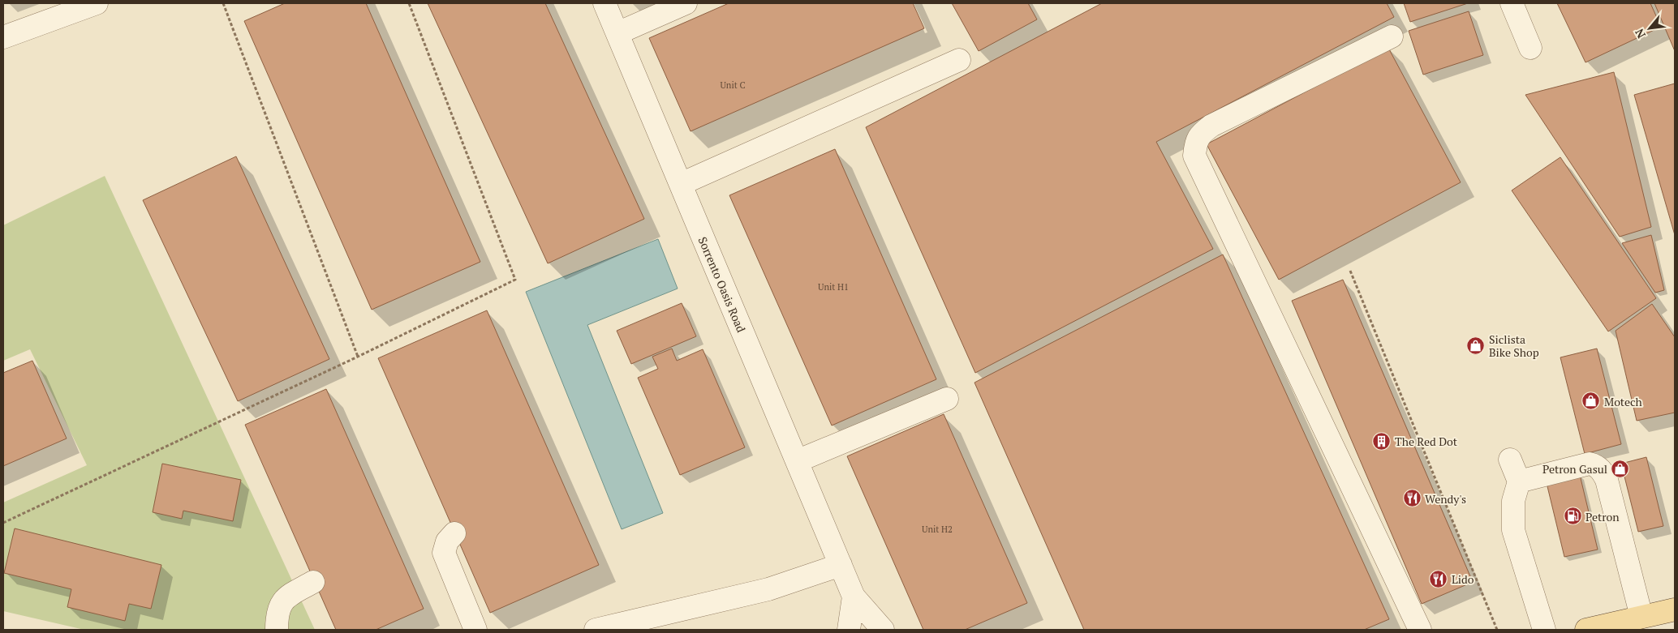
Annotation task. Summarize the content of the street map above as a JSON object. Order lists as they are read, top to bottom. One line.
{"streets":{"street":["Sorrento Oasis Road"]},"places":{"shop":["Siclista Bike Shop","Motech","Petron Gasul"],"building":["The Red Dot"],"restaurant":["Wendy's","Lido"],"fuel station":["Petron"]},"house_numbers":["Unit C","Unit H1","Unit H2"],"north":"bottom left"}
